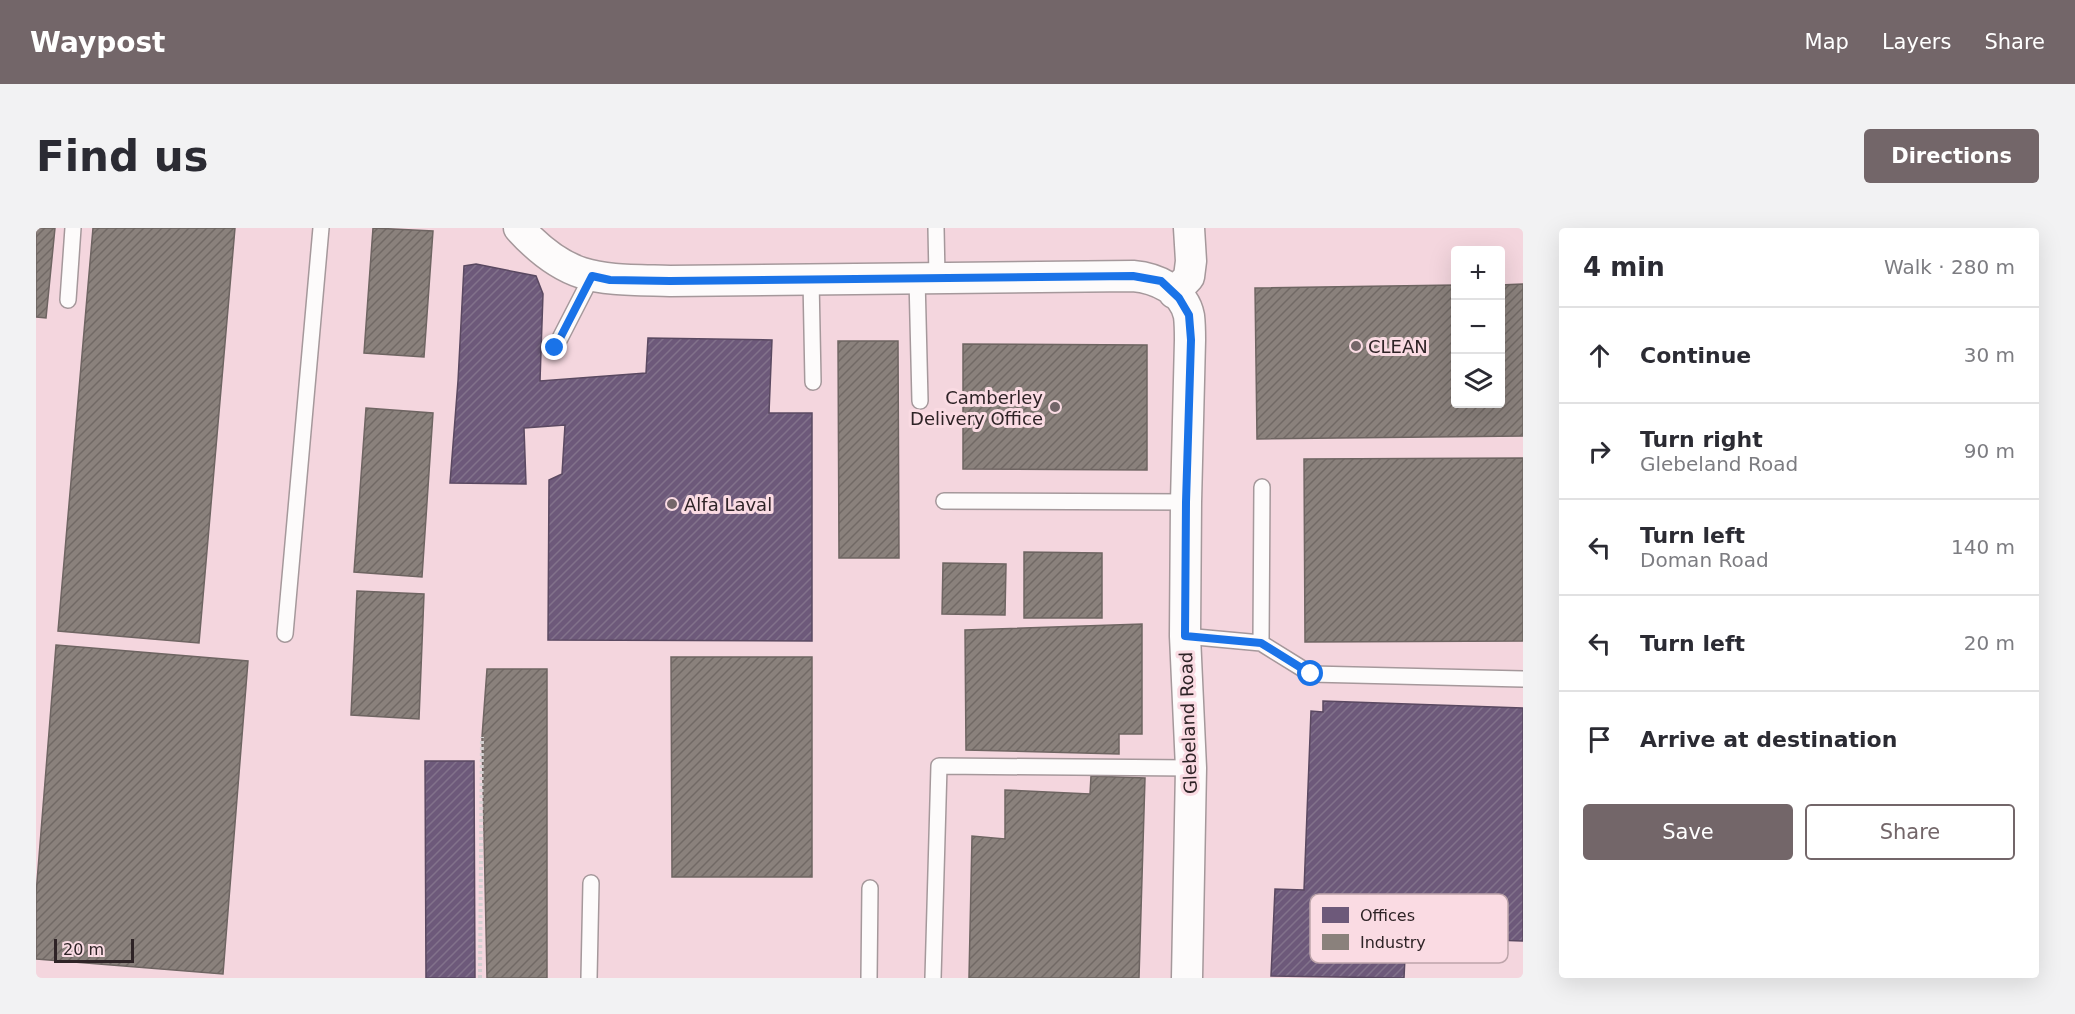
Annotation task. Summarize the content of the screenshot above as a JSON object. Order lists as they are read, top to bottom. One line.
{"streets":{"street":["Glebeland Road"]},"places":["CLEAN","Camberley Delivery Office","Alfa Laval"],"legend":["Offices","Industry"],"scale_bar":"20 m","page":{"header":"Waypost","nav":["Map","Layers","Share"],"buttons":["Directions",["Save","Share"]],"title":"Find us","heading":["4 min","Walk · 280 m"],"map_buttons":["+","−"],"list":[["Continue","30 m"],["Turn right","Glebeland Road","90 m"],["Turn left","Doman Road","140 m"],["Turn left","20 m"],"Arrive at destination"],"scale":"20 m"}}
